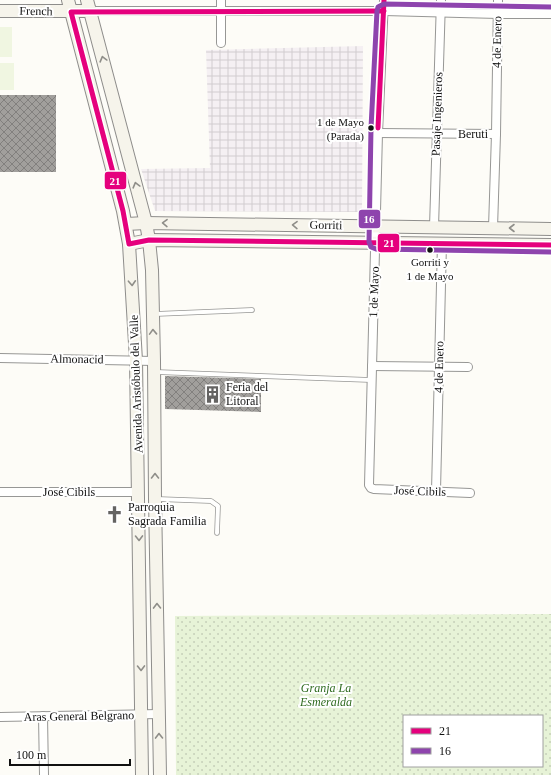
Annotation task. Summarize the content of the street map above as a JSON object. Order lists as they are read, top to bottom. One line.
{"streets":{"main road":["French","Gorriti","Avenida Aristóbulo del Valle"],"street":["4 de Enero","Pasaje Ingenieros","Beruti","1 de Mayo","Almonacid","José Cibils","Aras General Belgrano"]},"crossings":[["French","4 de Enero"],["French","Pasaje Ingenieros"],["French","1 de Mayo"],["French","Avenida Aristóbulo del Valle"],["4 de Enero","Beruti"],["4 de Enero","Gorriti"],["4 de Enero","José Cibils"],["Pasaje Ingenieros","Beruti"],["Pasaje Ingenieros","Gorriti"],["Beruti","1 de Mayo"],["Gorriti","1 de Mayo"],["Gorriti","Avenida Aristóbulo del Valle"],["1 de Mayo","José Cibils"],["Almonacid","Avenida Aristóbulo del Valle"],["Avenida Aristóbulo del Valle","José Cibils"],["Avenida Aristóbulo del Valle","Aras General Belgrano"]],"parks":["Granja La Esmeralda"],"places":{"other":["1 de Mayo (Parada)","Gorriti y 1 de Mayo"],"building":["Feria del Litoral"],"church":["Parroquia Sagrada Familia"]},"lines":["transit line 21","transit line 16"],"legend":["21","16"],"scale_bar":"100 m"}
